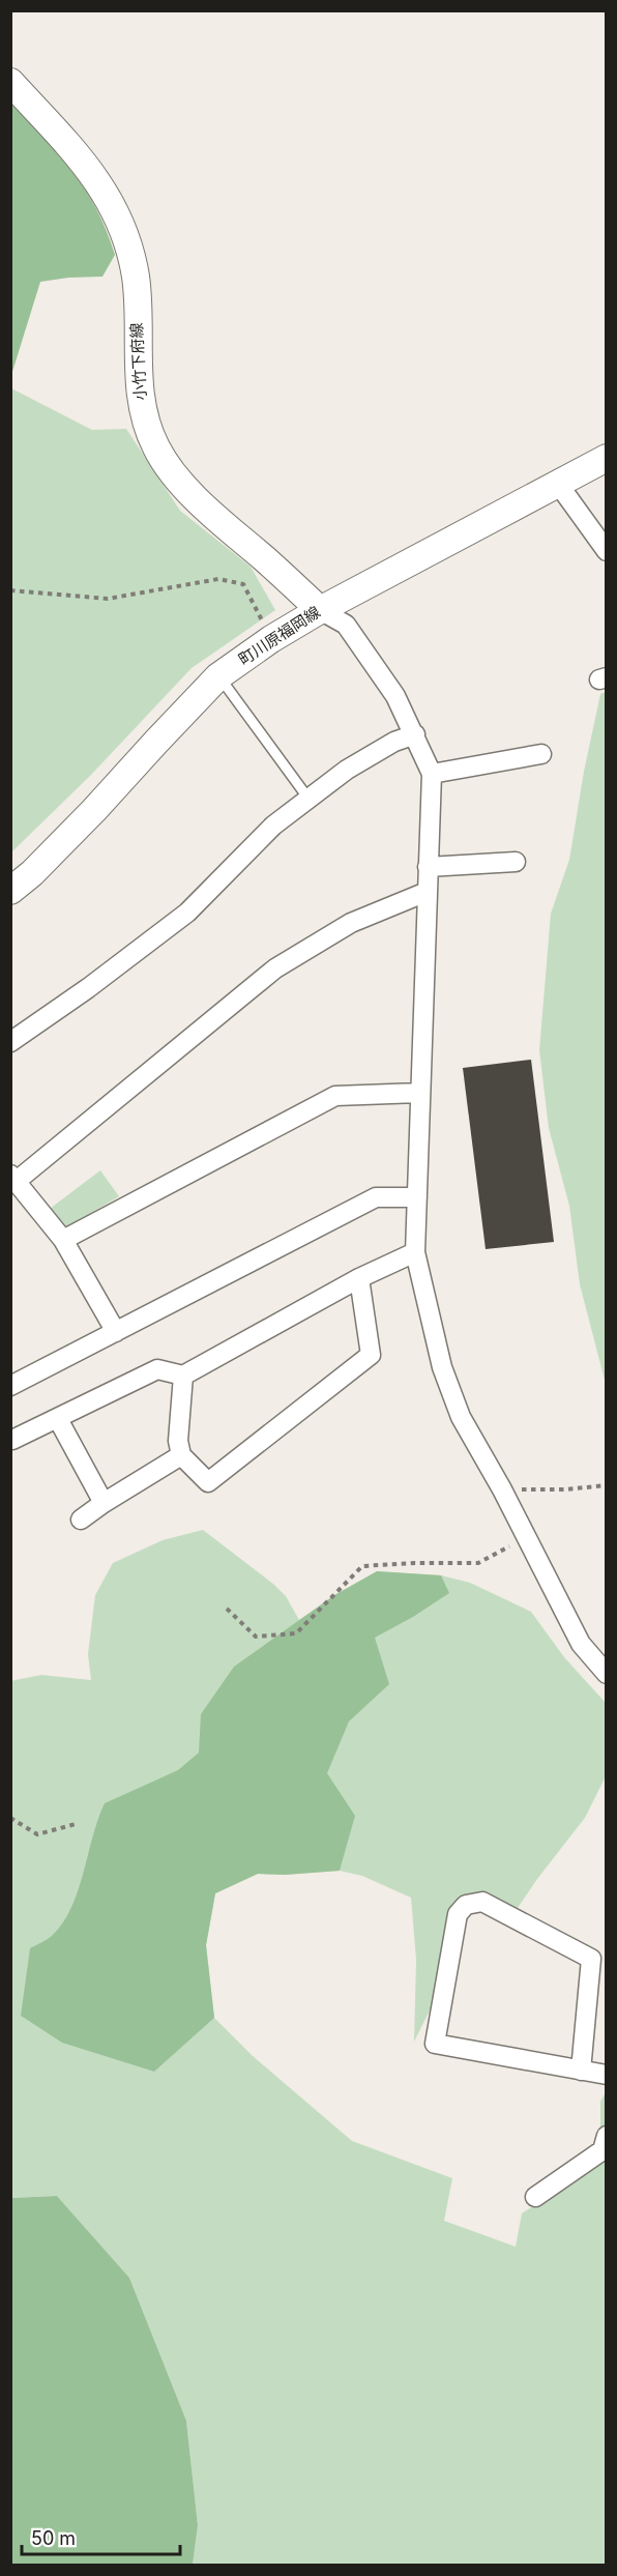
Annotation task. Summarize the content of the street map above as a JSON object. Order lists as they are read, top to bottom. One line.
{"streets":{"main road":["小竹下府線","町川原福岡線"]},"crossings":[["小竹下府線","町川原福岡線"]],"scale_bar":"50 m"}
